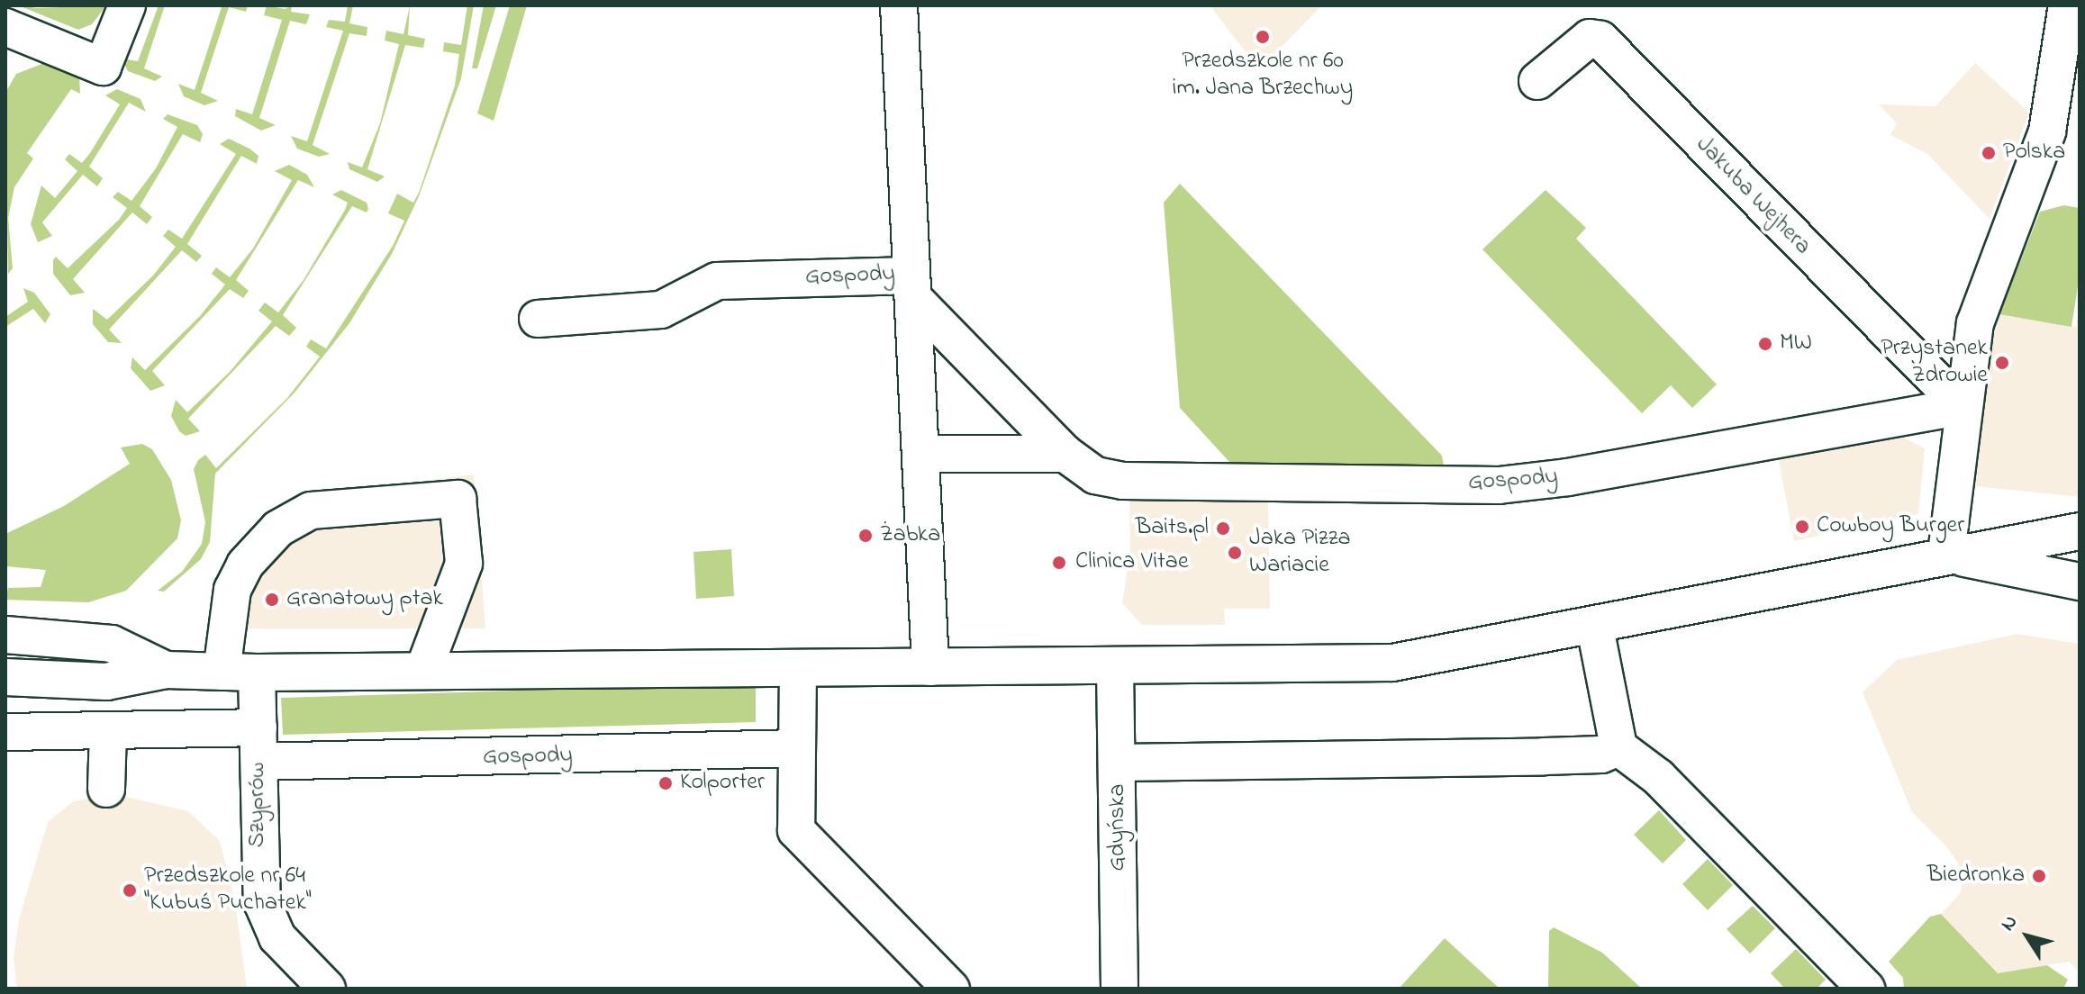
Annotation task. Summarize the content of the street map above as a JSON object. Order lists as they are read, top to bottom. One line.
{"streets":{"street":["Jakuba Wejhera","Gospody","Szyprów","Gdyńska"]},"crossings":[["Jakuba Wejhera","Gospody"],["Gospody","Szyprów"]],"places":["Przedszkole nr 60 im. Jana Brzechwy","Polska","MW","Przystanek Zdrowie","Cowboy Burger","Baits.pl","Żabka","Jaka Pizza Wariacie","Clinica Vitae","Granatowy ptak","Kolporter","Biedronka","Przedszkole nr 64 \"Kubuś Puchatek\""],"north":"top left"}
